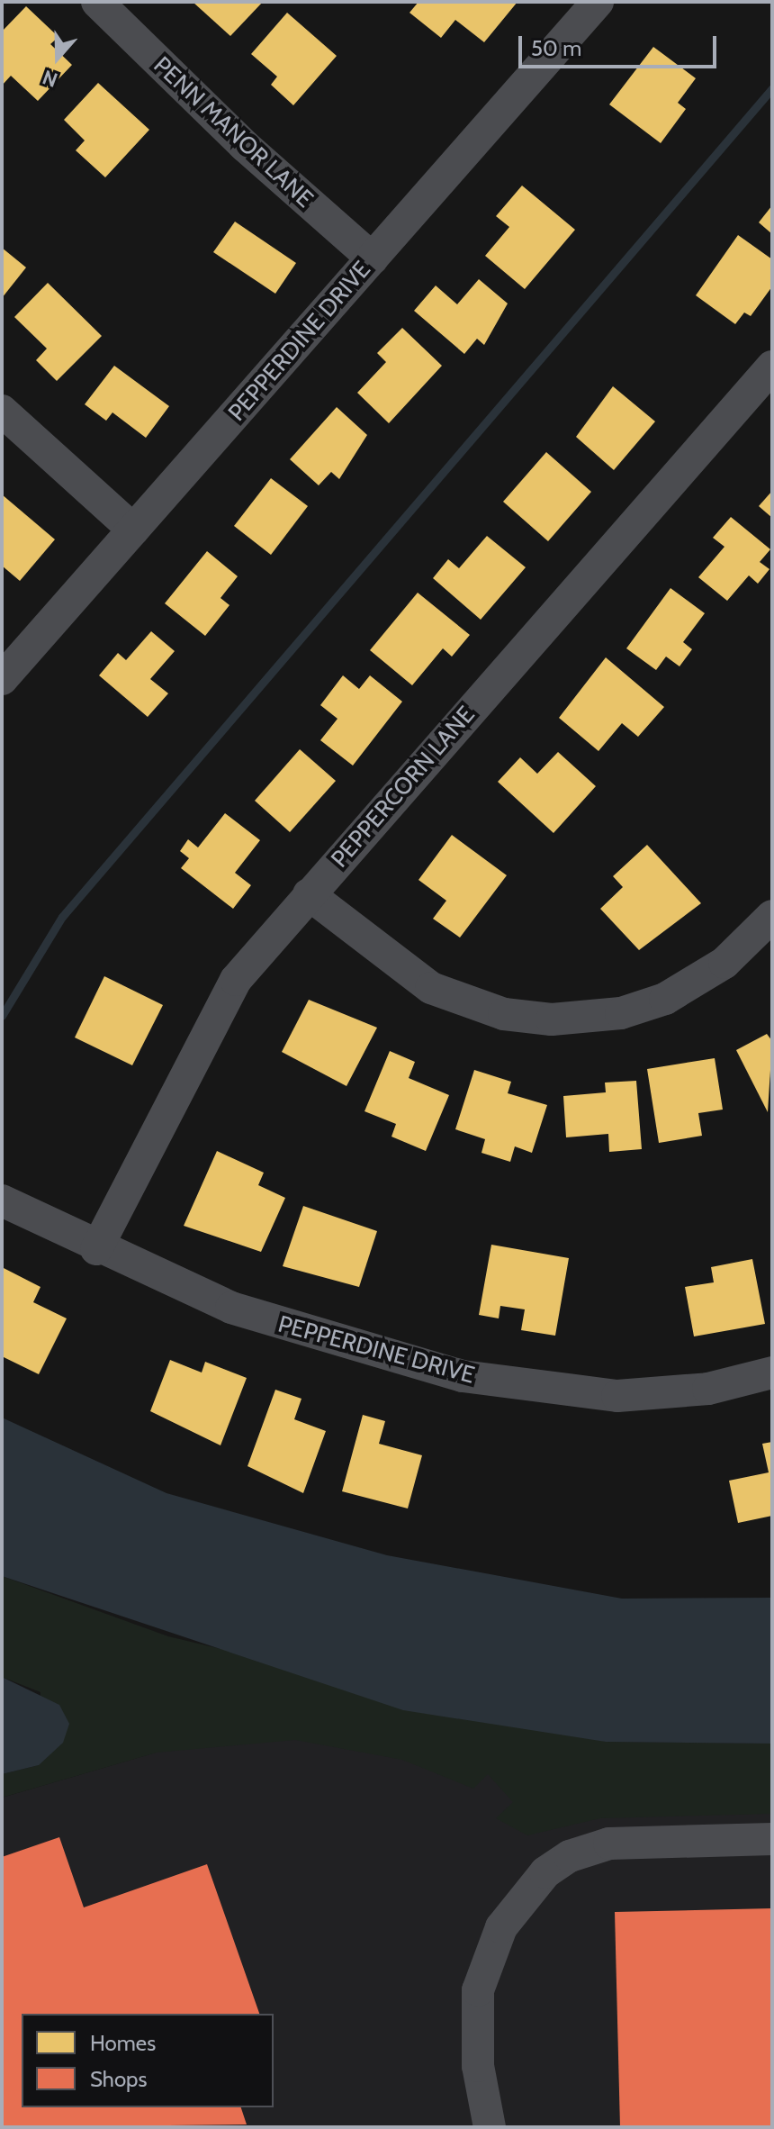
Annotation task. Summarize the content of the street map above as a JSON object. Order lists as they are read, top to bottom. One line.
{"streets":{"street":["PENN MANOR LANE","PEPPERDINE DRIVE","PEPPERCORN LANE"]},"crossings":[["PENN MANOR LANE","PEPPERDINE DRIVE"],["PEPPERDINE DRIVE","PEPPERCORN LANE"]],"legend":["Homes","Shops"],"scale_bar":"50 m","north":"bottom"}
